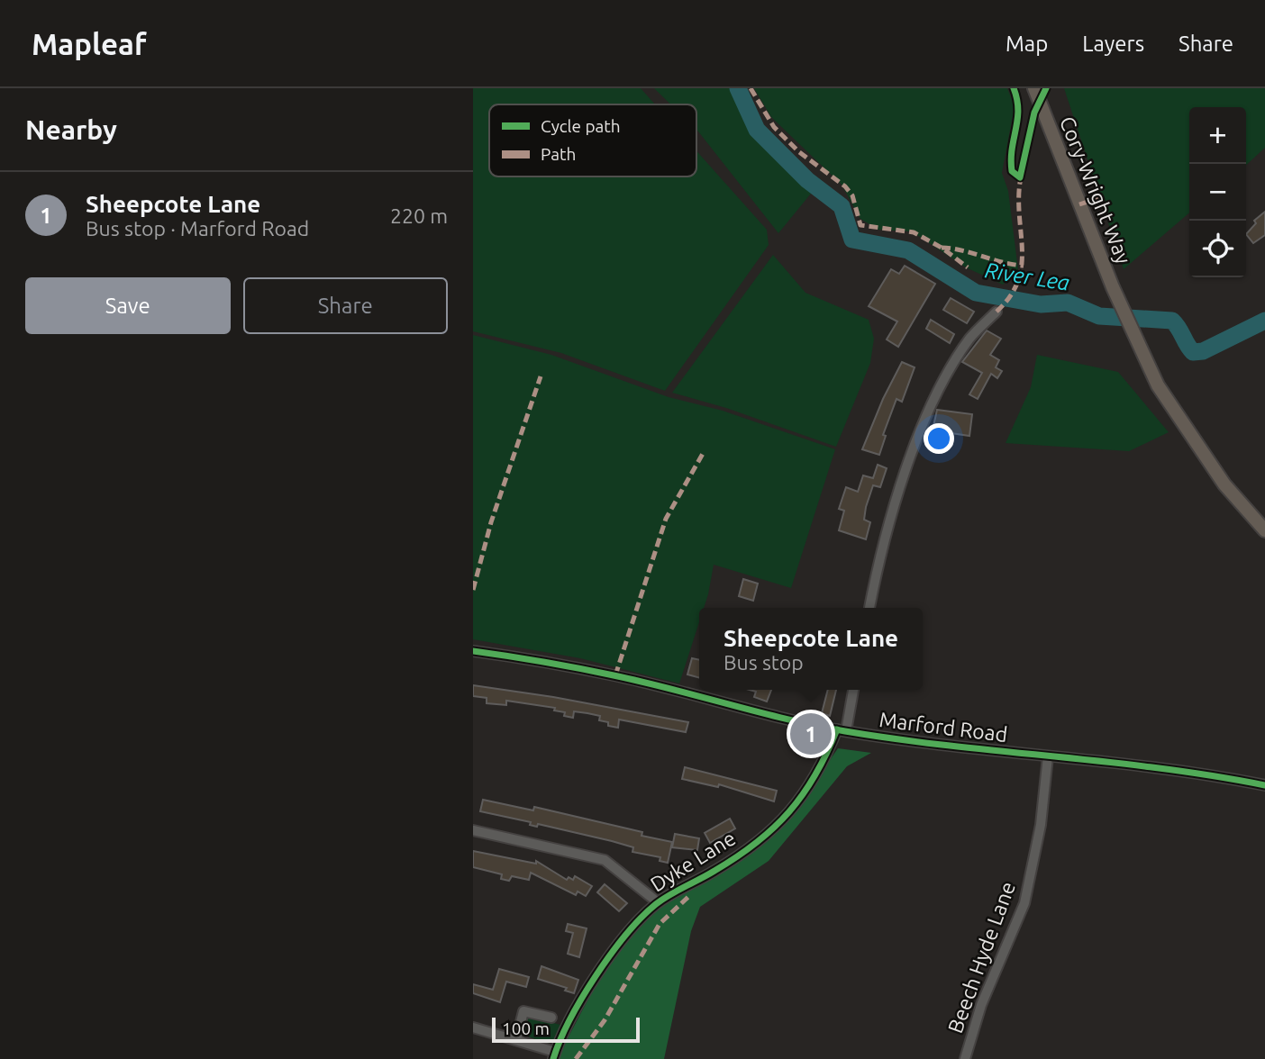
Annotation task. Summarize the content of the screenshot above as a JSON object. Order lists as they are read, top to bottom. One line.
{"streets":{"main road":["Cory-Wright Way"],"street":["Marford Road","Dyke Lane","Beech Hyde Lane"]},"crossings":[["Marford Road","Dyke Lane"],["Marford Road","Beech Hyde Lane"]],"water":["River Lea"],"legend":["Cycle path","Path"],"scale_bar":"100 m","page":{"header":"Mapleaf","nav":["Map","Layers","Share"],"heading":"Nearby","map_buttons":["+","−"],"list":[{"mark":"1","name":"Sheepcote Lane","note":"Bus stop · Marford Road","value":"220 m"}],"buttons":["Save","Share"],"popup":["Sheepcote Lane","Bus stop"],"pins":"1","scale":"100 m"}}
